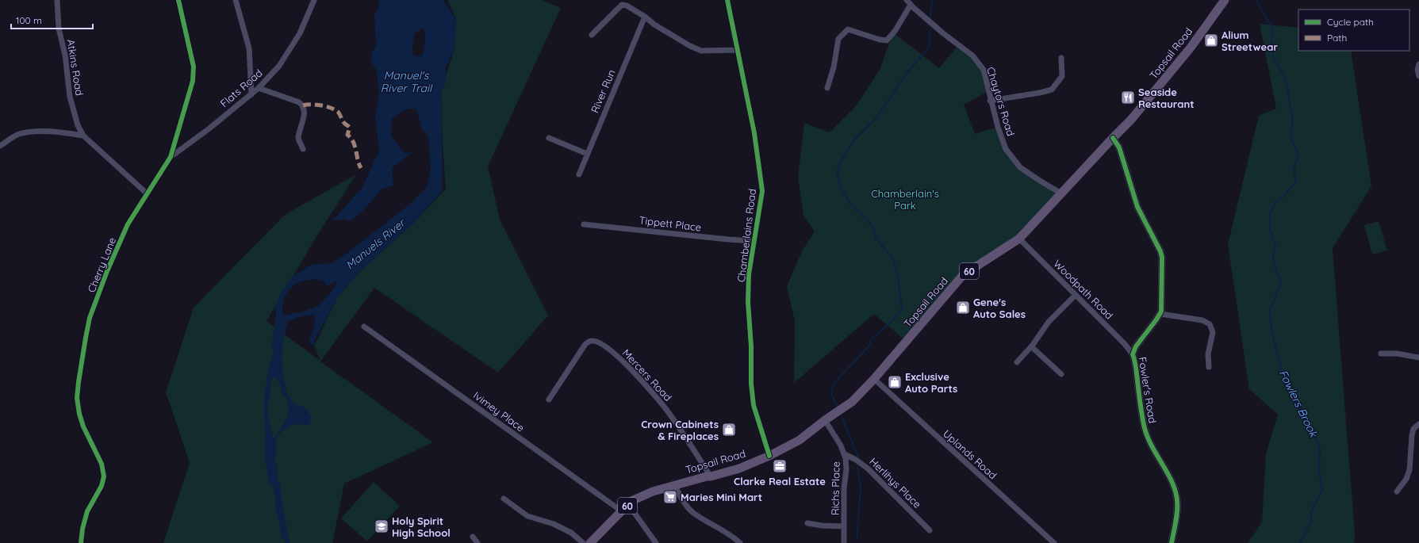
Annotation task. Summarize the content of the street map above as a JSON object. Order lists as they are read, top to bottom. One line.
{"streets":{"main road":["Topsail Road","60"],"street":["Atkins Road","Flats Road","River Run","Chaytors Road","Tippett Place","Chamberlains Road","Cherry Lane","Woodpath Road","Mercers Road","Fowler's Road","Ivimey Place","Uplands Road","Herlihys Place","Richs Place"]},"crossings":[["Topsail Road","Chaytors Road"],["Topsail Road","Chamberlains Road"],["Topsail Road","Woodpath Road"],["Topsail Road","Mercers Road"],["Topsail Road","Ivimey Place"],["Topsail Road","Uplands Road"],["Topsail Road","Richs Place"],["Flats Road","Cherry Lane"],["Tippett Place","Chamberlains Road"],["Woodpath Road","Fowler's Road"],["Herlihys Place","Richs Place"]],"water":["Manuel's River Trail","Manuels River","Fowlers Brook"],"parks":["Chamberlain's Park"],"places":{"shop":["Alium Streetwear","Gene's Auto Sales","Exclusive Auto Parts","Crown Cabinets & Fireplaces"],"restaurant":["Seaside Restaurant"],"office":["Clarke Real Estate"],"supermarket":["Maries Mini Mart"],"school or university":["Holy Spirit High School"]},"legend":["Cycle path","Path"],"scale_bar":"100 m"}
